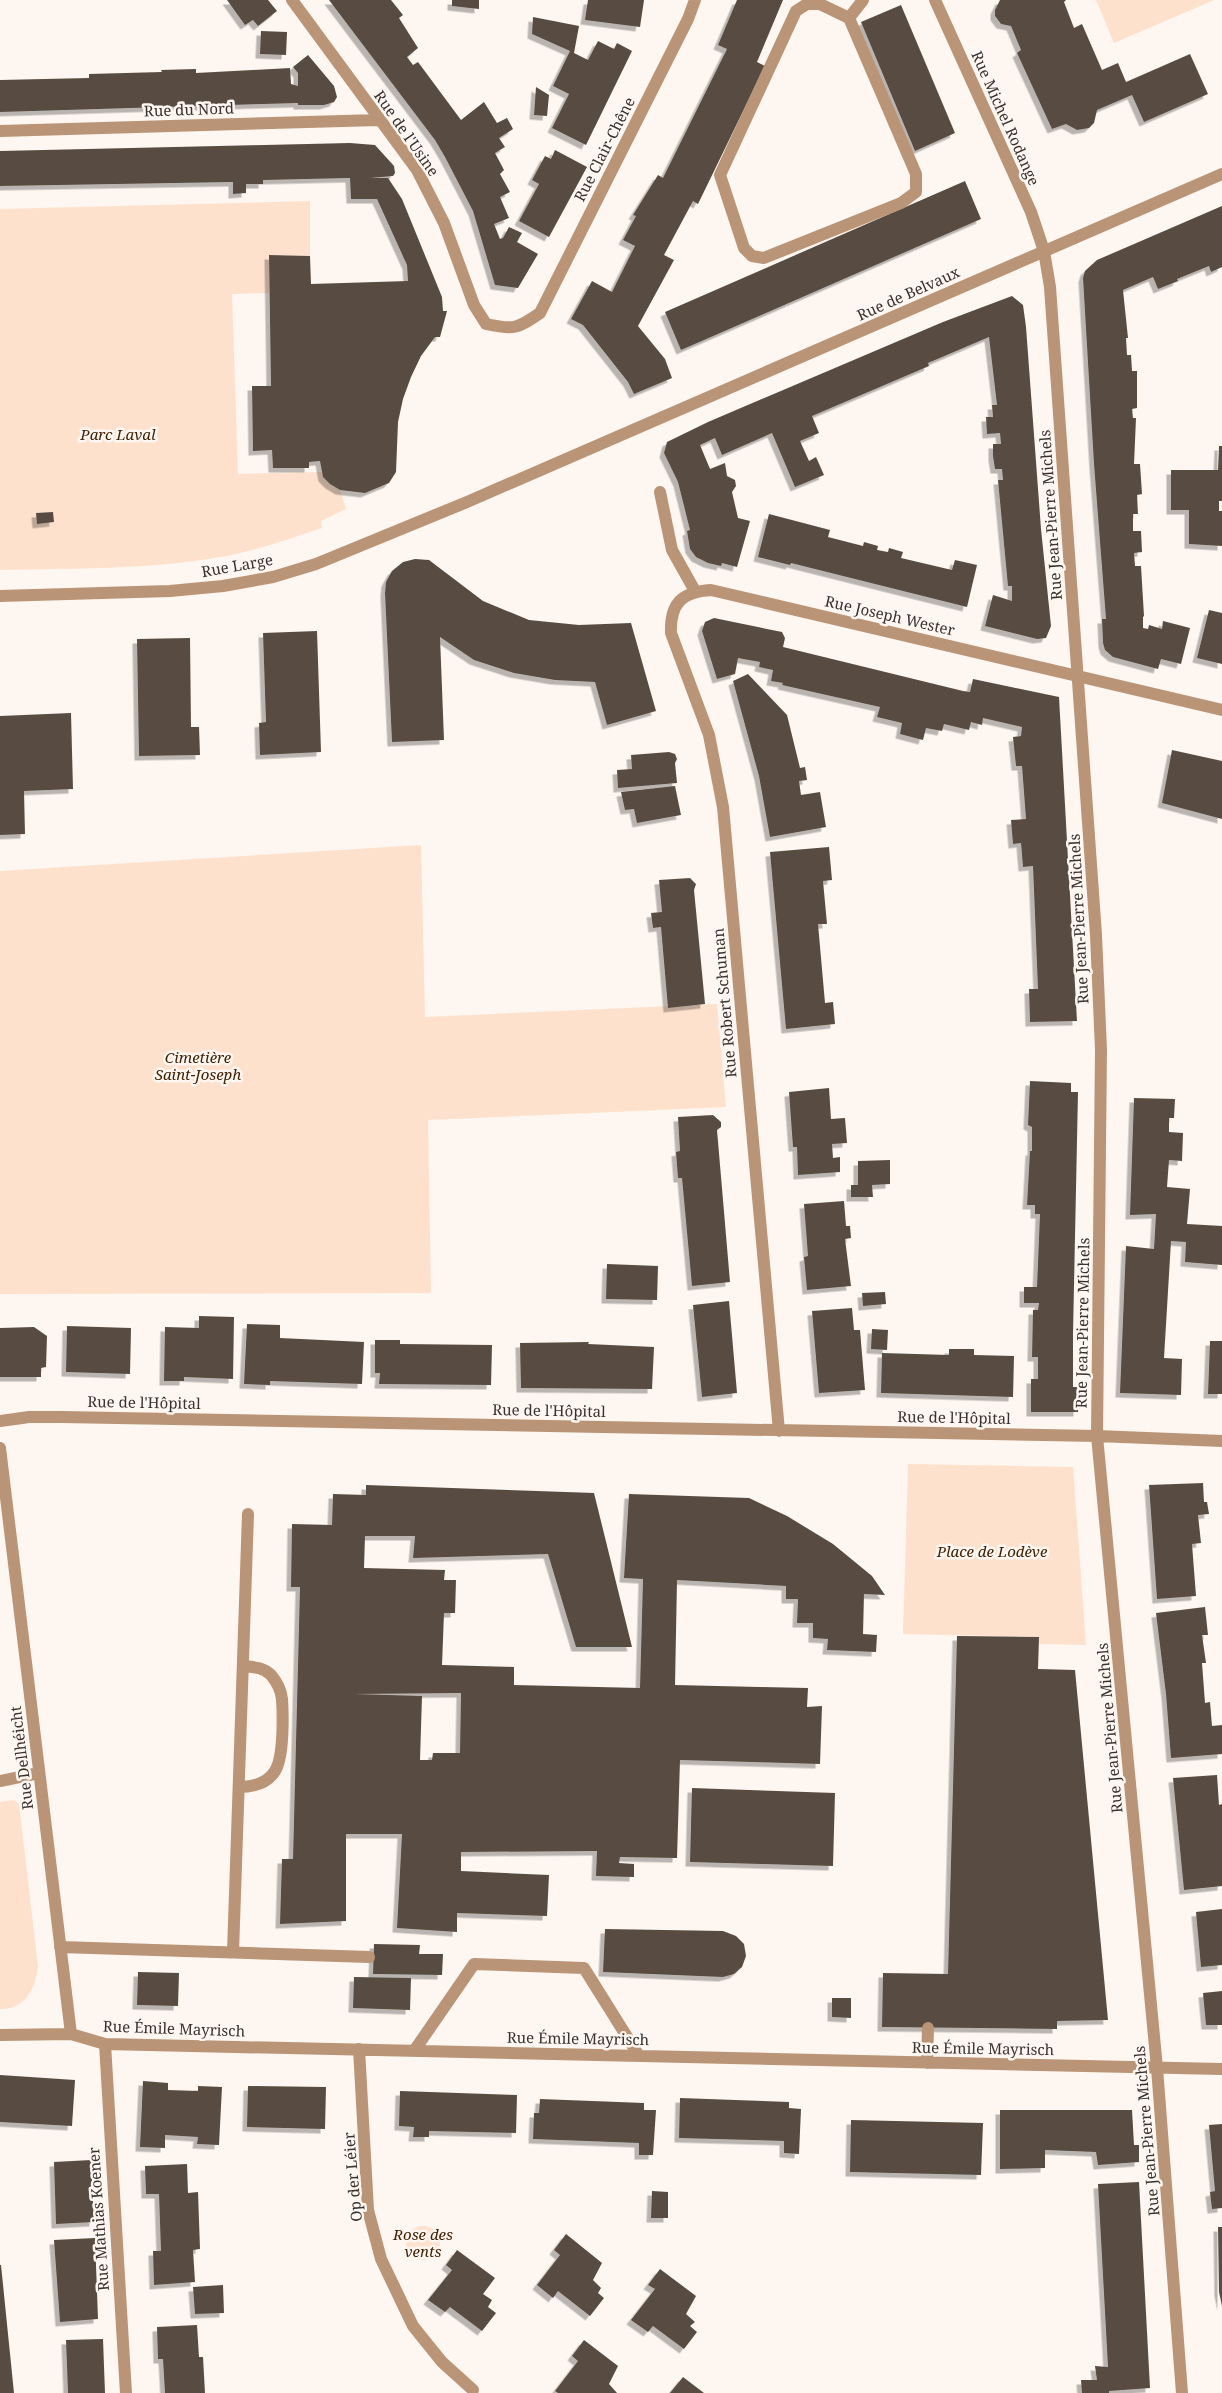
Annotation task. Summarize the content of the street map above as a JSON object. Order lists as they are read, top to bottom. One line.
{"streets":{"street":["Rue du Nord","Rue Michel Rodange","Rue de l'Usine","Rue Clair-Chêne","Rue de Belvaux","Rue Jean-Pierre Michels","Rue Large","Rue Joseph Wester","Rue Robert Schuman","Rue de l'Hôpital","Rue Dellhéicht","Rue Émile Mayrisch","Op der Léier","Rue Mathias Koener"]},"crossings":[["Rue du Nord","Rue de l'Usine"],["Rue Michel Rodange","Rue de Belvaux"],["Rue Michel Rodange","Rue Jean-Pierre Michels"],["Rue de l'Usine","Rue Clair-Chêne"],["Rue de Belvaux","Rue Jean-Pierre Michels"],["Rue de Belvaux","Rue Large"],["Rue Jean-Pierre Michels","Rue Joseph Wester"],["Rue Jean-Pierre Michels","Rue de l'Hôpital"],["Rue Jean-Pierre Michels","Rue Émile Mayrisch"],["Rue Joseph Wester","Rue Robert Schuman"],["Rue Robert Schuman","Rue de l'Hôpital"],["Rue Dellhéicht","Rue Émile Mayrisch"],["Rue Émile Mayrisch","Op der Léier"],["Rue Émile Mayrisch","Rue Mathias Koener"]],"parks":["Parc Laval","Cimetière Saint-Joseph","Place de Lodève","Rose des vents"]}
